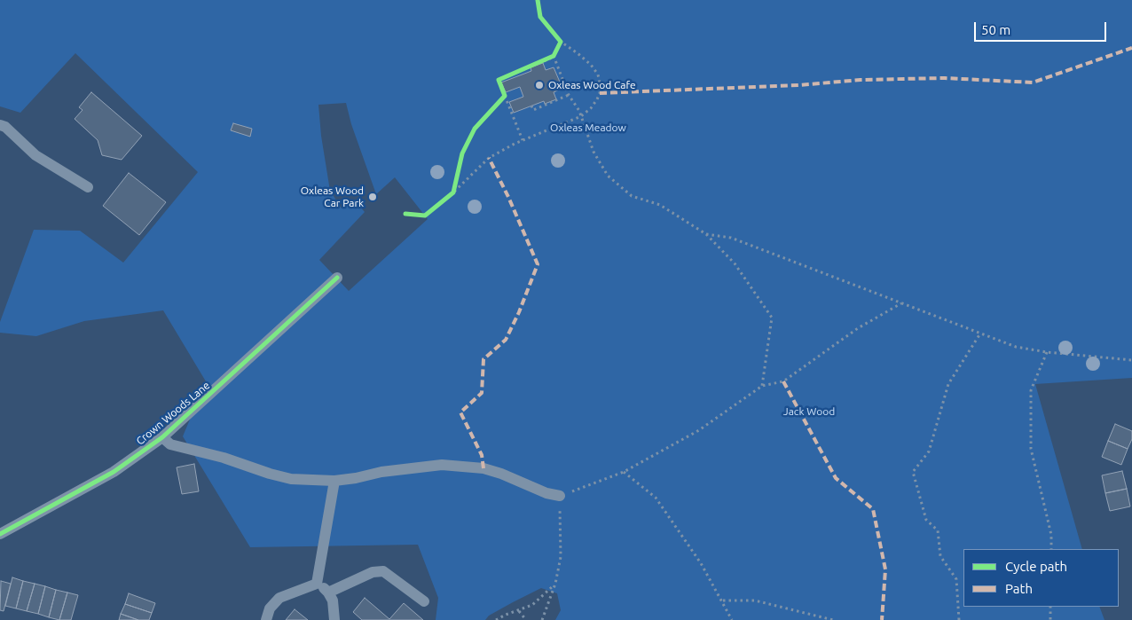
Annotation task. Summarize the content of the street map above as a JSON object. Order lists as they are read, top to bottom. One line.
{"streets":{"lane":["Crown Woods Lane"]},"parks":["Oxleas Meadow","Jack Wood"],"places":["Oxleas Wood Cafe","Oxleas Wood Car Park"],"legend":["Cycle path","Path"],"scale_bar":"50 m"}
